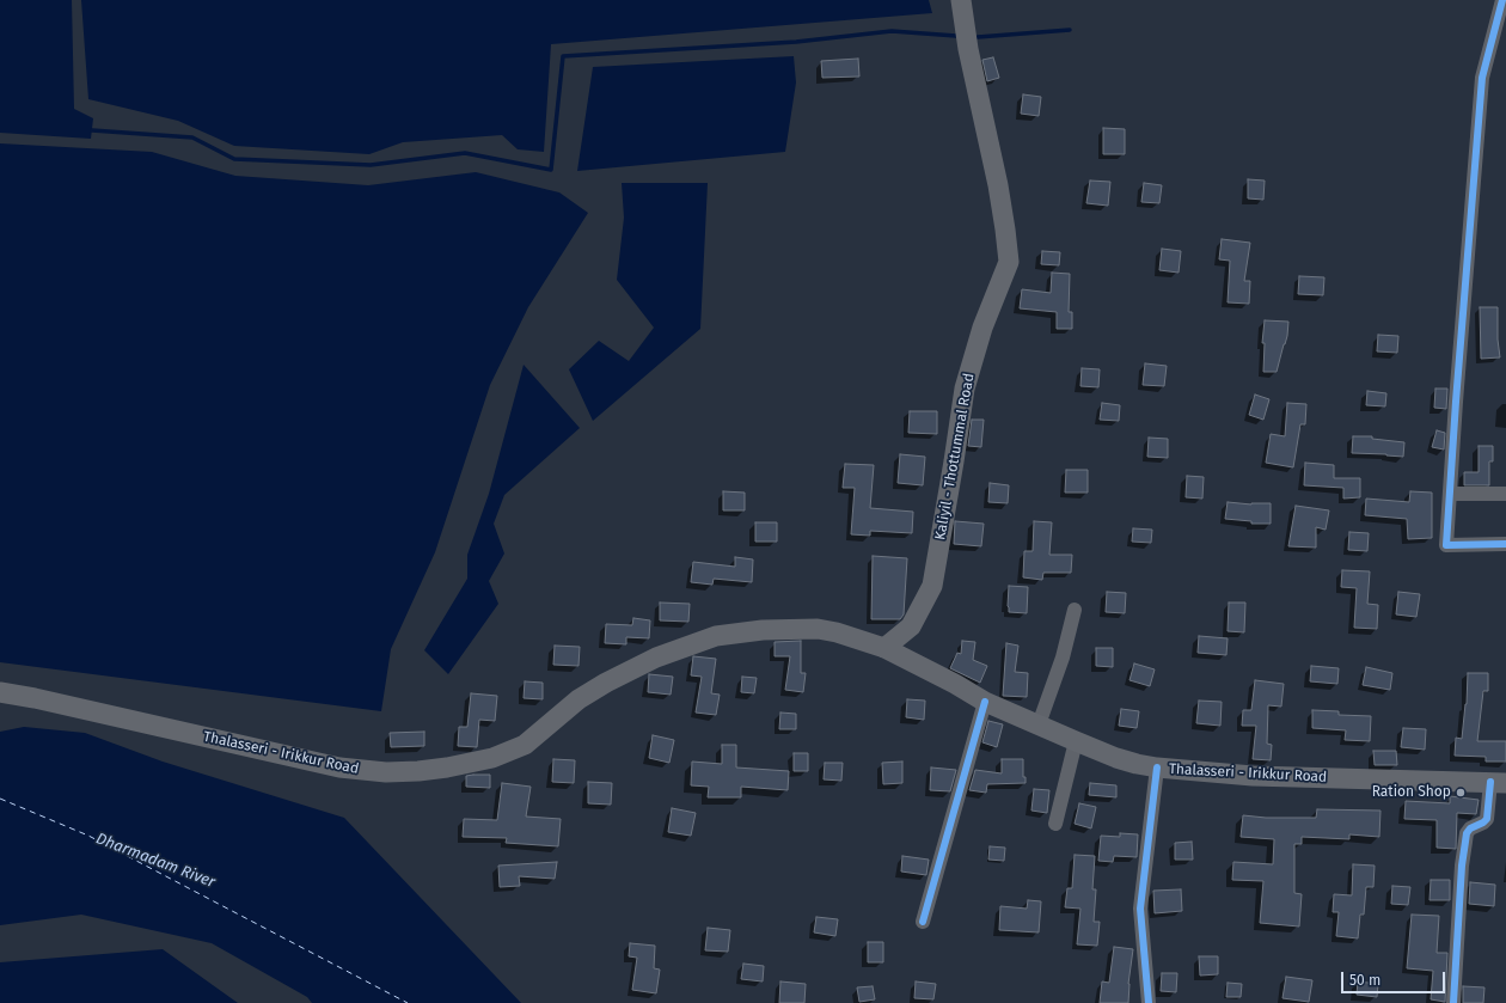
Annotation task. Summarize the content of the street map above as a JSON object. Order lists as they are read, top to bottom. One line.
{"streets":{"main road":["Kaliyil - Thottummal Road","Thalasseri - Irikkur Road"]},"crossings":[["Kaliyil - Thottummal Road","Thalasseri - Irikkur Road"]],"water":["Dharmadam River"],"places":["Ration Shop"],"scale_bar":"50 m"}
